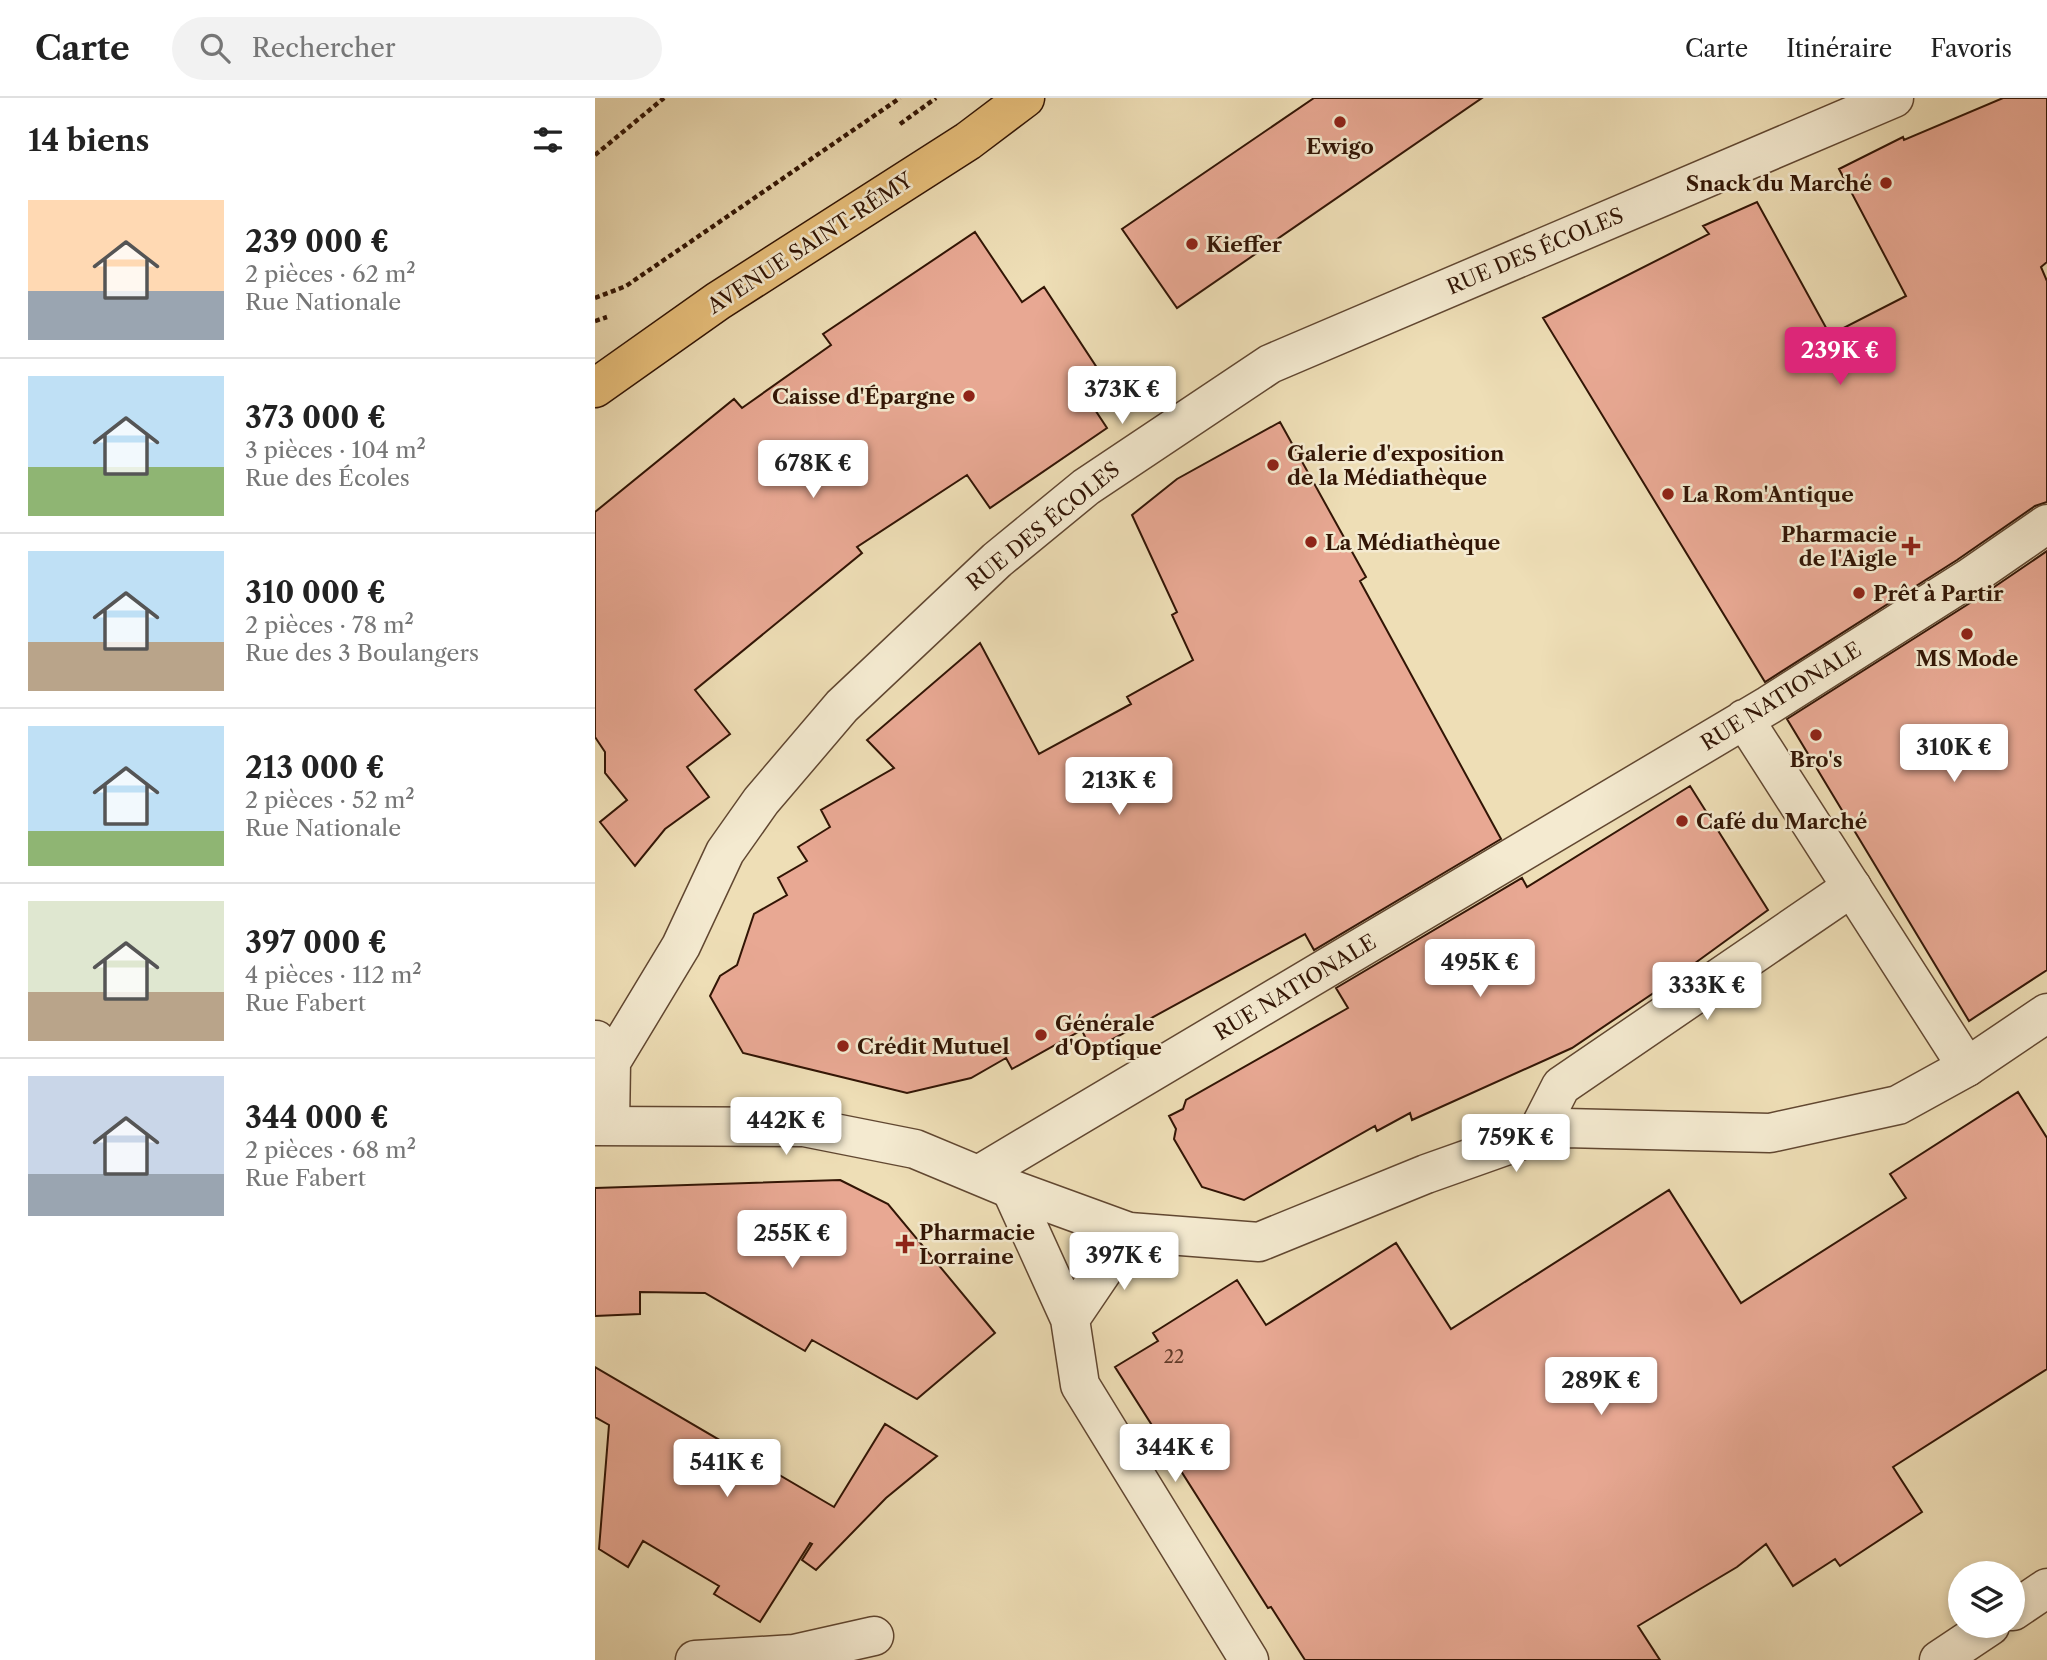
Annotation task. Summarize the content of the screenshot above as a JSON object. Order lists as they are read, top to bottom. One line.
{"streets":{"main road":["AVENUE SAINT-RÉMY"],"street":["RUE DES ÉCOLES","RUE NATIONALE"]},"places":{"other":["Ewigo","Snack du Marché","Kieffer","Caisse d'Épargne","Galerie d'exposition de la Médiathèque","La Rom'Antique","La Médiathèque","Prêt à Partir","MS Mode","Bro's","Café du Marché","Générale d'Optique","Crédit Mutuel"],"health":["Pharmacie de l'Aigle","Pharmacie Lorraine"]},"house_numbers":["22"],"page":{"header":"Carte","search":"Rechercher","nav":["Carte","Itinéraire","Favoris"],"heading":"14 biens","list":[{"name":"239 000 €","note":"2 pièces · 62 m² · Rue Nationale"},{"name":"373 000 €","note":"3 pièces · 104 m² · Rue des Écoles"},{"name":"310 000 €","note":"2 pièces · 78 m² · Rue des 3 Boulangers"},{"name":"213 000 €","note":"2 pièces · 52 m² · Rue Nationale"},{"name":"397 000 €","note":"4 pièces · 112 m² · Rue Fabert"},{"name":"344 000 €","note":"2 pièces · 68 m² · Rue Fabert"}],"price":["239K €","373K €","678K €","310K €","213K €","495K €","333K €","442K €","759K €","255K €","397K €","289K €","344K €","541K €"]}}
